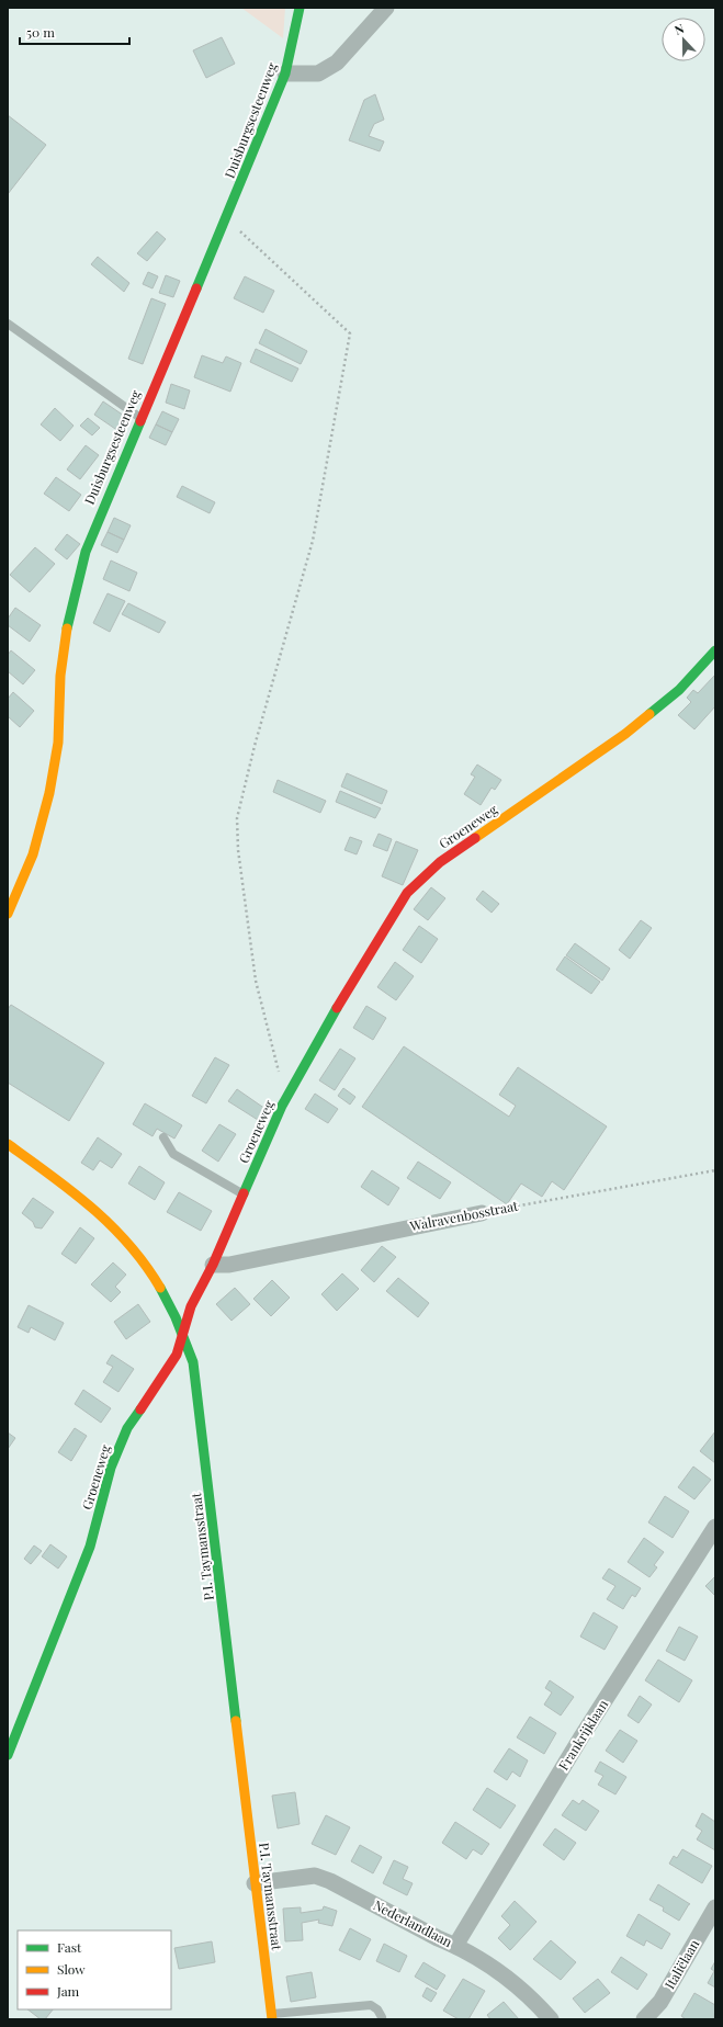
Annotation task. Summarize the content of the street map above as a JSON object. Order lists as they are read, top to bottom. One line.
{"streets":{"street":["Duisburgsesteenweg","Groeneweg","Walravenbosstraat","P.I. Taymansstraat","Frankrijklaan","Nederlandlaan","Italiëlaan"]},"crossings":[["Groeneweg","Walravenbosstraat"],["Groeneweg","P.I. Taymansstraat"],["P.I. Taymansstraat","Nederlandlaan"],["Frankrijklaan","Nederlandlaan"]],"legend":["Fast","Slow","Jam"],"scale_bar":"50 m","north":"top"}
